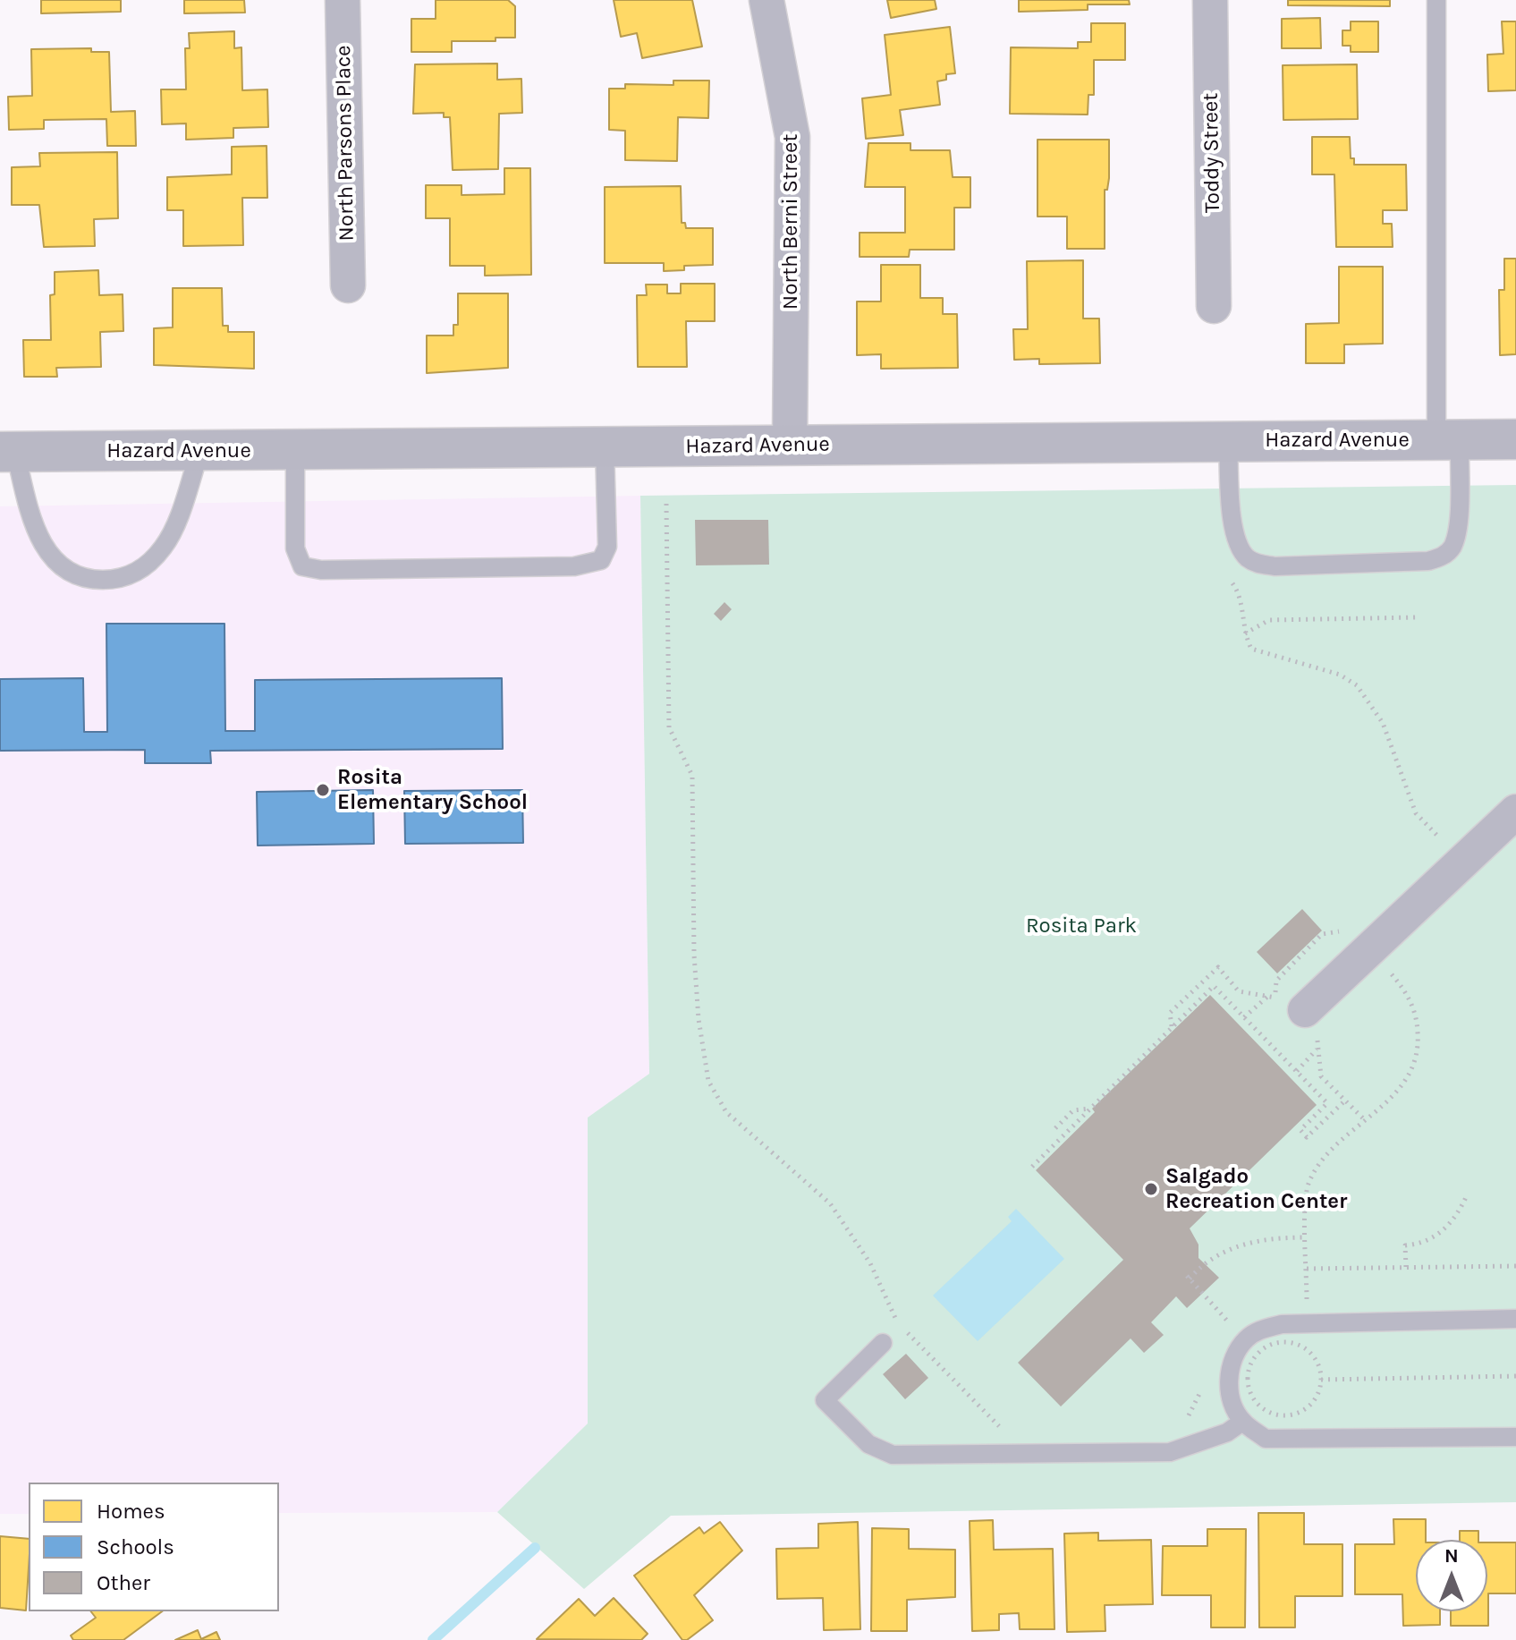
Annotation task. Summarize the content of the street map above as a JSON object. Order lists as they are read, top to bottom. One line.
{"streets":{"street":["North Parsons Place","Toddy Street","North Berni Street","Hazard Avenue"]},"crossings":[["North Berni Street","Hazard Avenue"]],"parks":["Rosita Park"],"places":["Rosita Elementary School","Salgado Recreation Center"],"legend":["Homes","Schools","Other"],"north":"top"}
